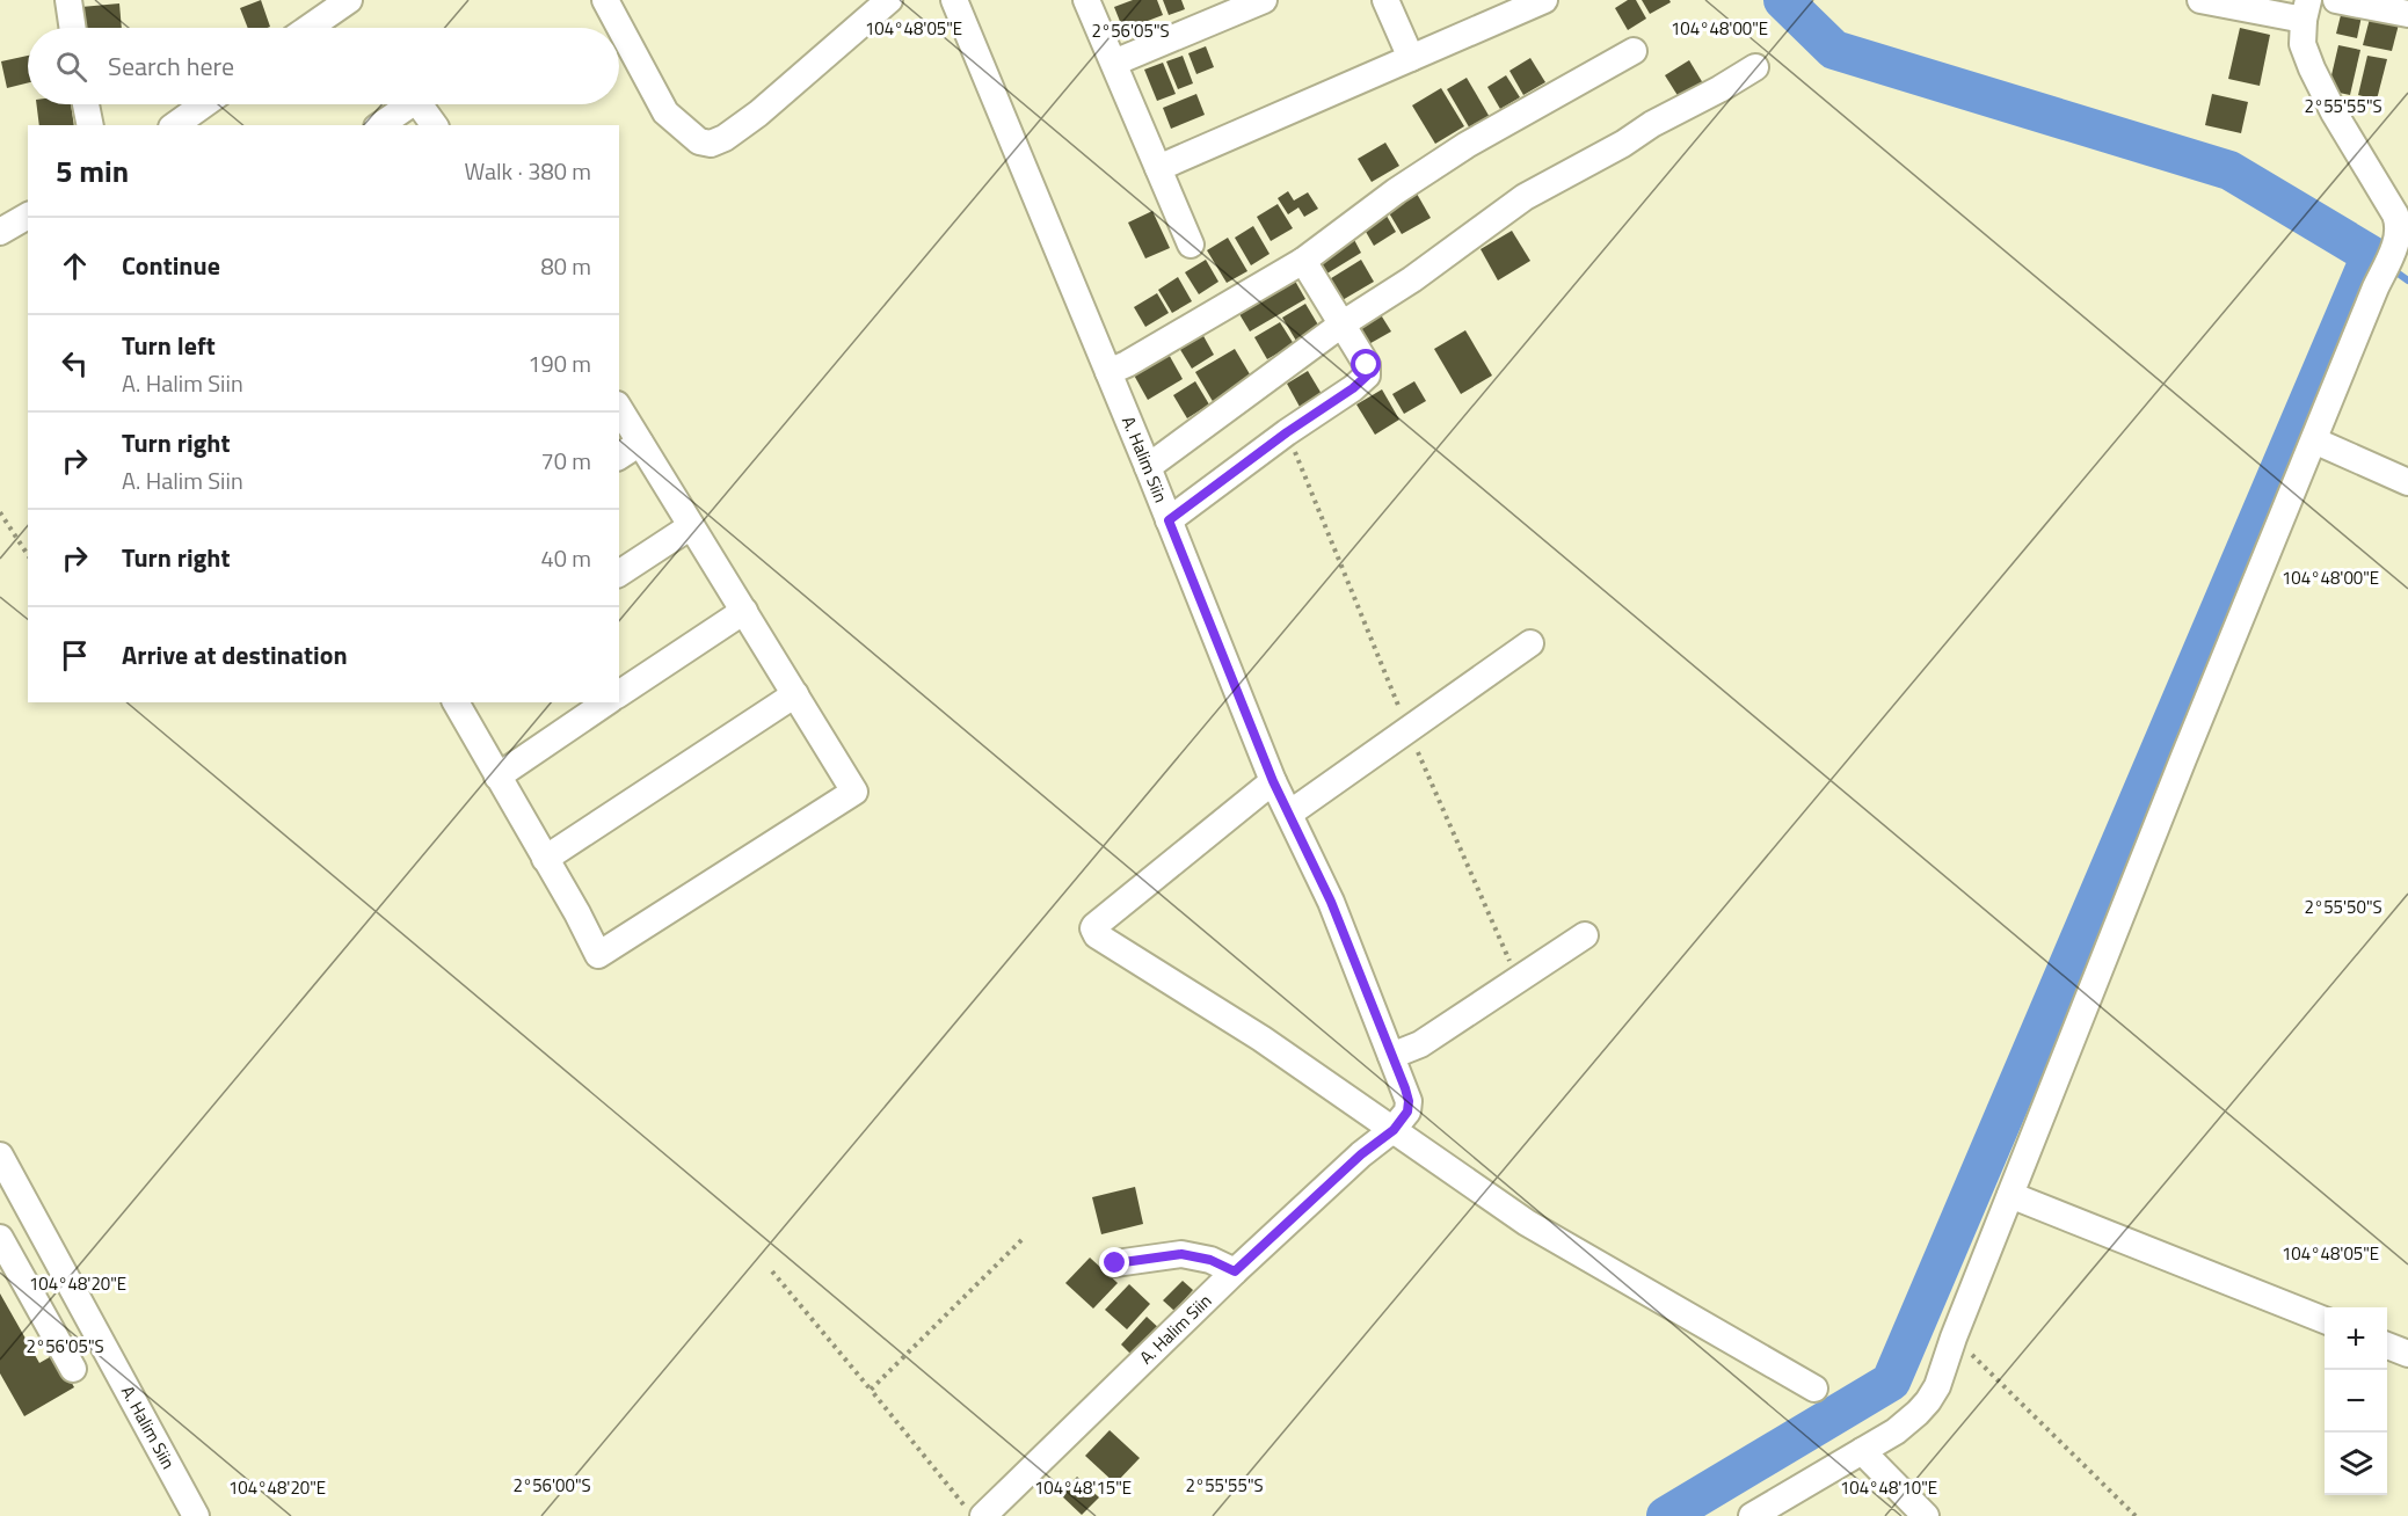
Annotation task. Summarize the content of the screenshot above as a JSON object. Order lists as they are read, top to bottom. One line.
{"streets":{"street":["A. Halim Siin"]},"page":{"search":"Search here","heading":["5 min","Walk · 380 m"],"list":[["Continue","80 m"],["Turn left","A. Halim Siin","190 m"],["Turn right","A. Halim Siin","70 m"],["Turn right","40 m"],"Arrive at destination"],"map_buttons":["+","−"]},"coordinates":["104°48'05\"E","104°48'00\"E","2°56'05\"S","2°55'55\"S","2°55'50\"S","104°48'20\"E","2°56'00\"S","104°48'15\"E","104°48'10\"E"]}
